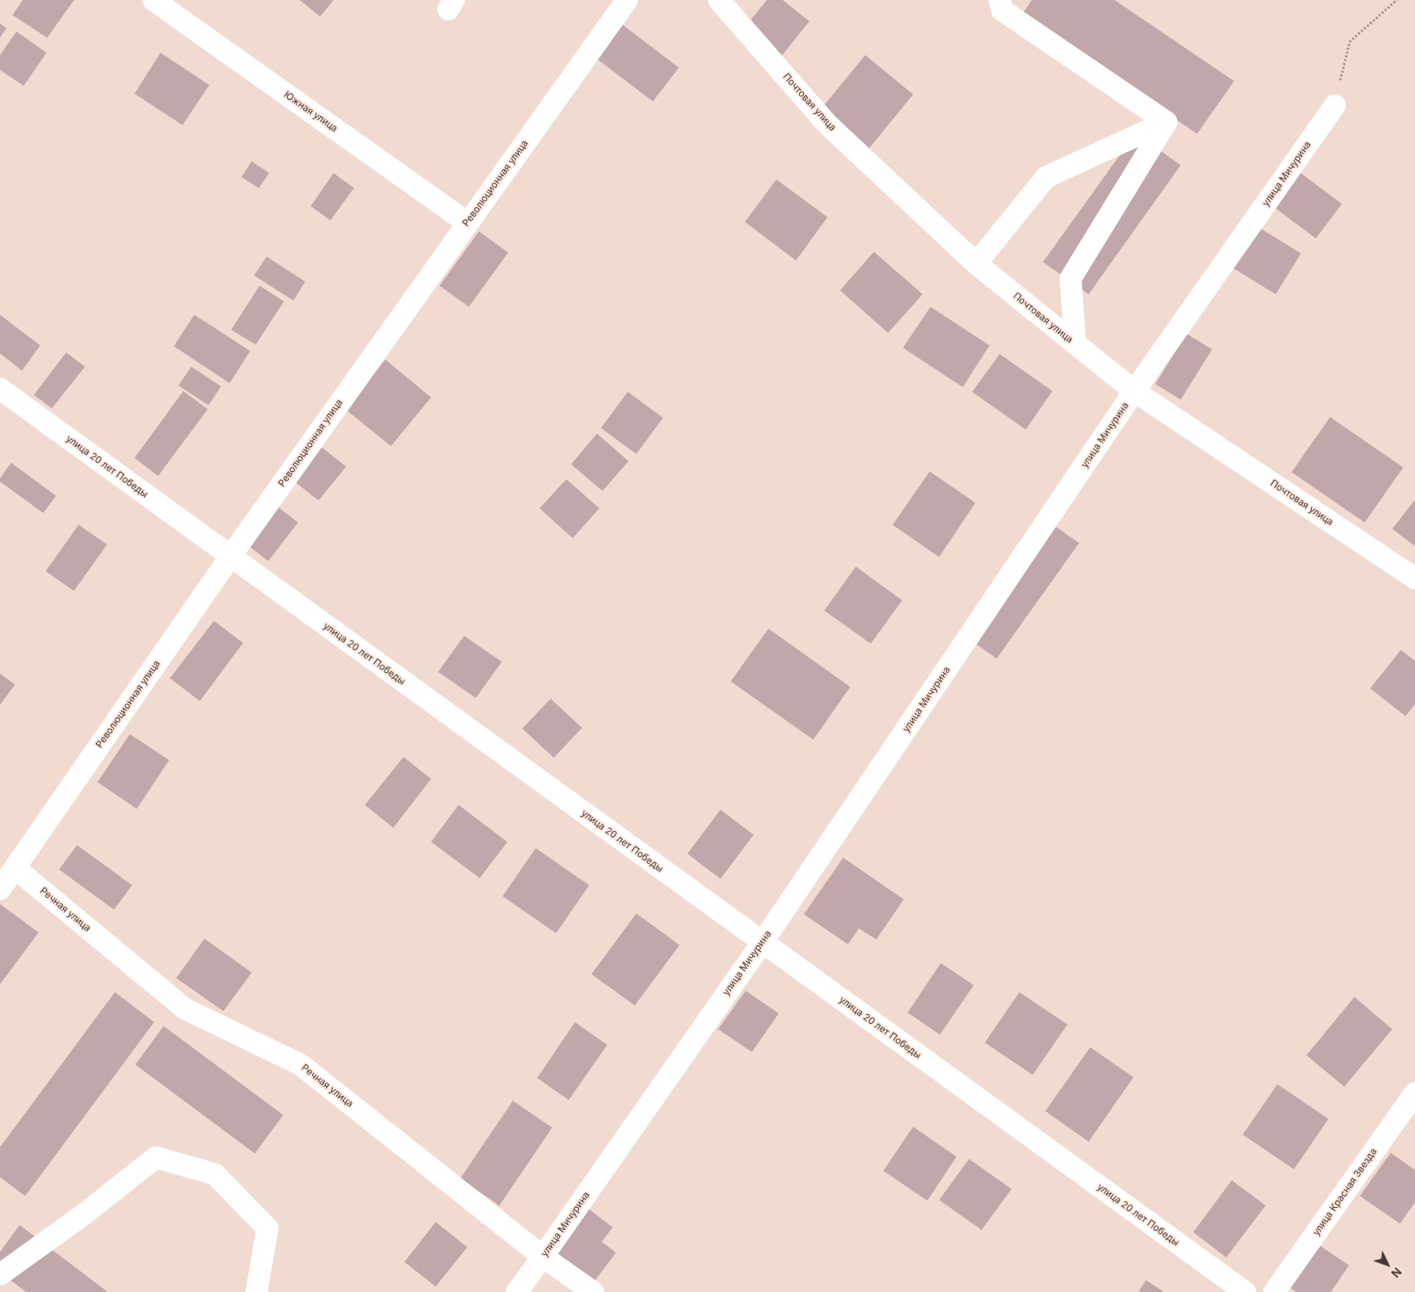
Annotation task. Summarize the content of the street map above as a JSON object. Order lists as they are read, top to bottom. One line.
{"streets":{"street":["Почтовая улица","Южная улица","улица Мичурина","Революционная улица","улица 20 лет Победы","Речная улица","улица Красная Звезда"]},"crossings":[["Почтовая улица","улица Мичурина"],["Южная улица","Революционная улица"],["улица Мичурина","улица 20 лет Победы"],["улица Мичурина","Речная улица"],["Революционная улица","улица 20 лет Победы"],["Революционная улица","Речная улица"]],"north":"bottom right"}
